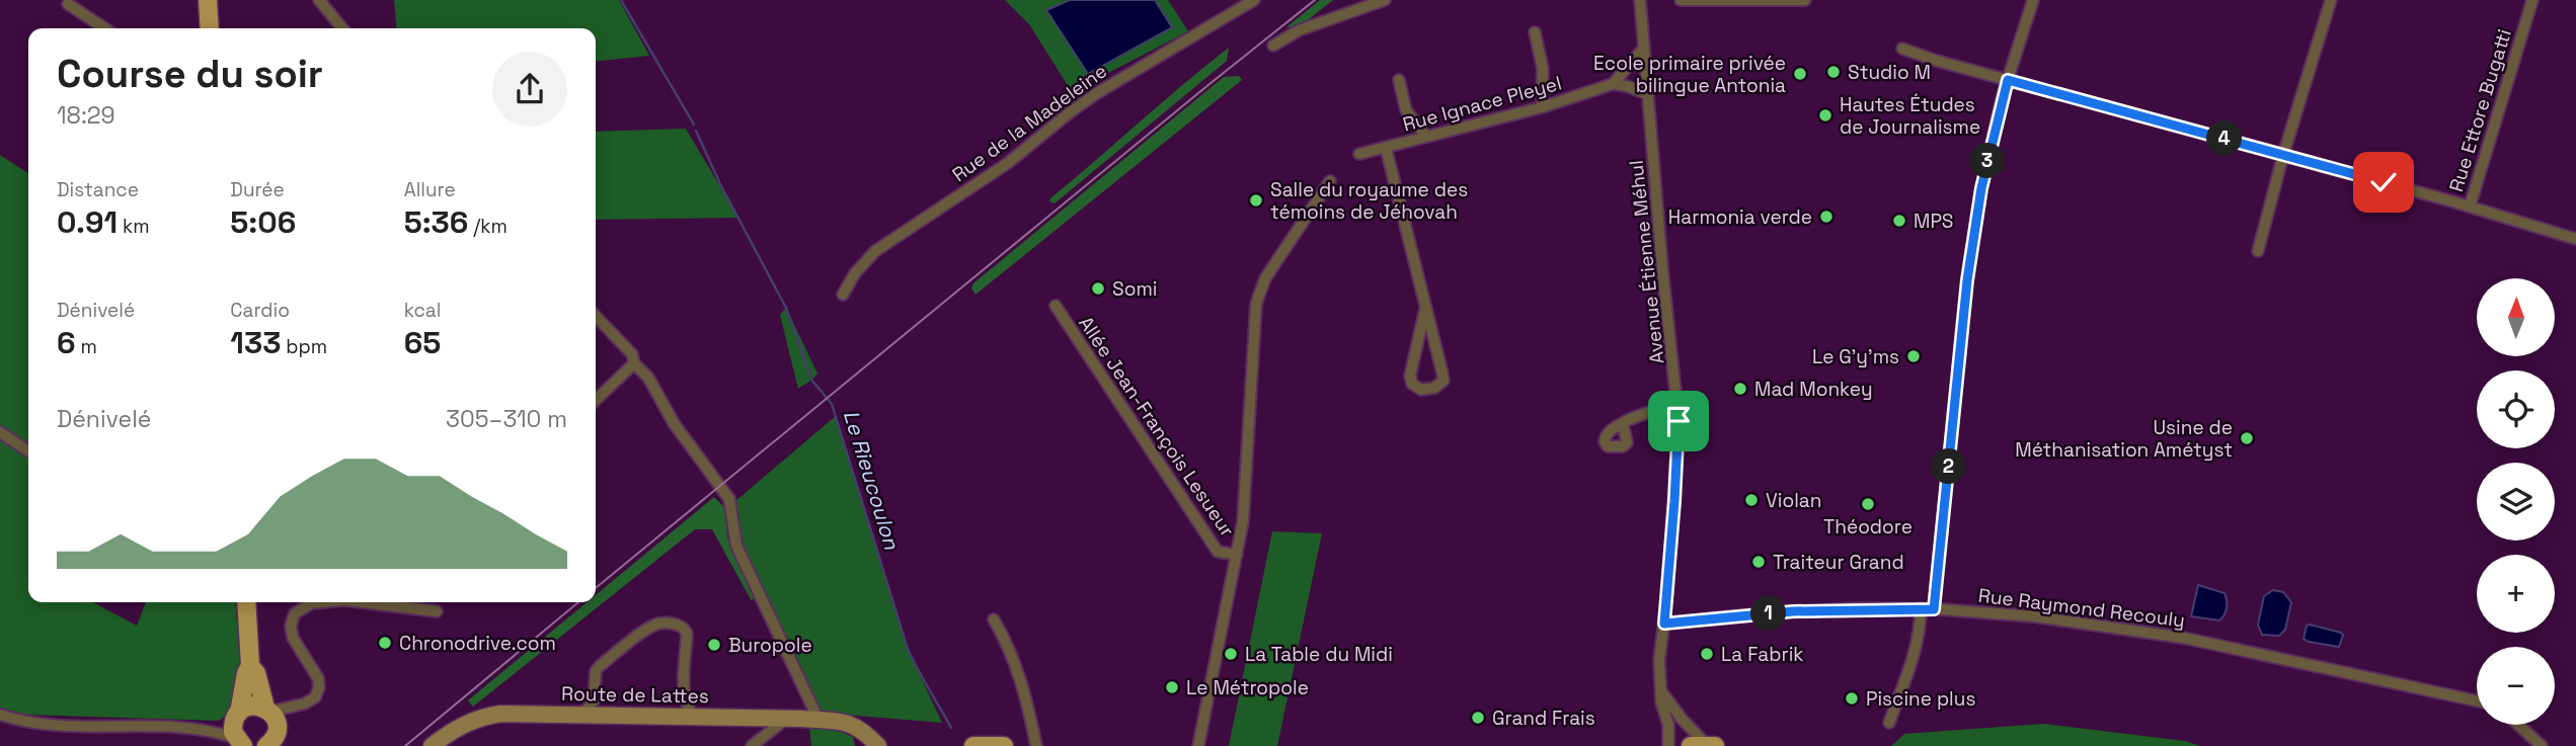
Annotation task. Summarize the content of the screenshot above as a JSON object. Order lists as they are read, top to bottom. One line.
{"streets":{"street":["Rue Ignace Pleyel","Rue Ettore Bugatti","Rue de la Madeleine","Avenue Étienne Méhul","Allée Jean-François Lesueur","Rue Raymond Recouly","Route de Lattes"]},"crossings":[["Avenue Étienne Méhul","Rue Raymond Recouly"]],"water":["Le Rieucoulon"],"places":["Studio M","Ecole primaire privée bilingue Antonia","Hautes Études de Journalisme","Salle du royaume des témoins de Jéhovah","Harmonia verde","MPS","Somi","Le G'y'ms","Mad Monkey","Usine de Méthanisation Amétyst","Violan","Théodore","Traiteur Grand","Chronodrive.com","Buropole","La Table du Midi","La Fabrik","Le Métropole","Piscine plus","Grand Frais"],"north":"top","page":{"heading":["Course du soir","18:29"],"pins":["4","3","2","1"],"stats":[["Distance","0.91 km"],["Durée","5:06"],["Allure","5:36 /km"],["Dénivelé","6 m"],["Cardio","133 bpm"],["kcal","65"]],"map_buttons":["+","−"],"chart":["Dénivelé","305–310 m"]}}
